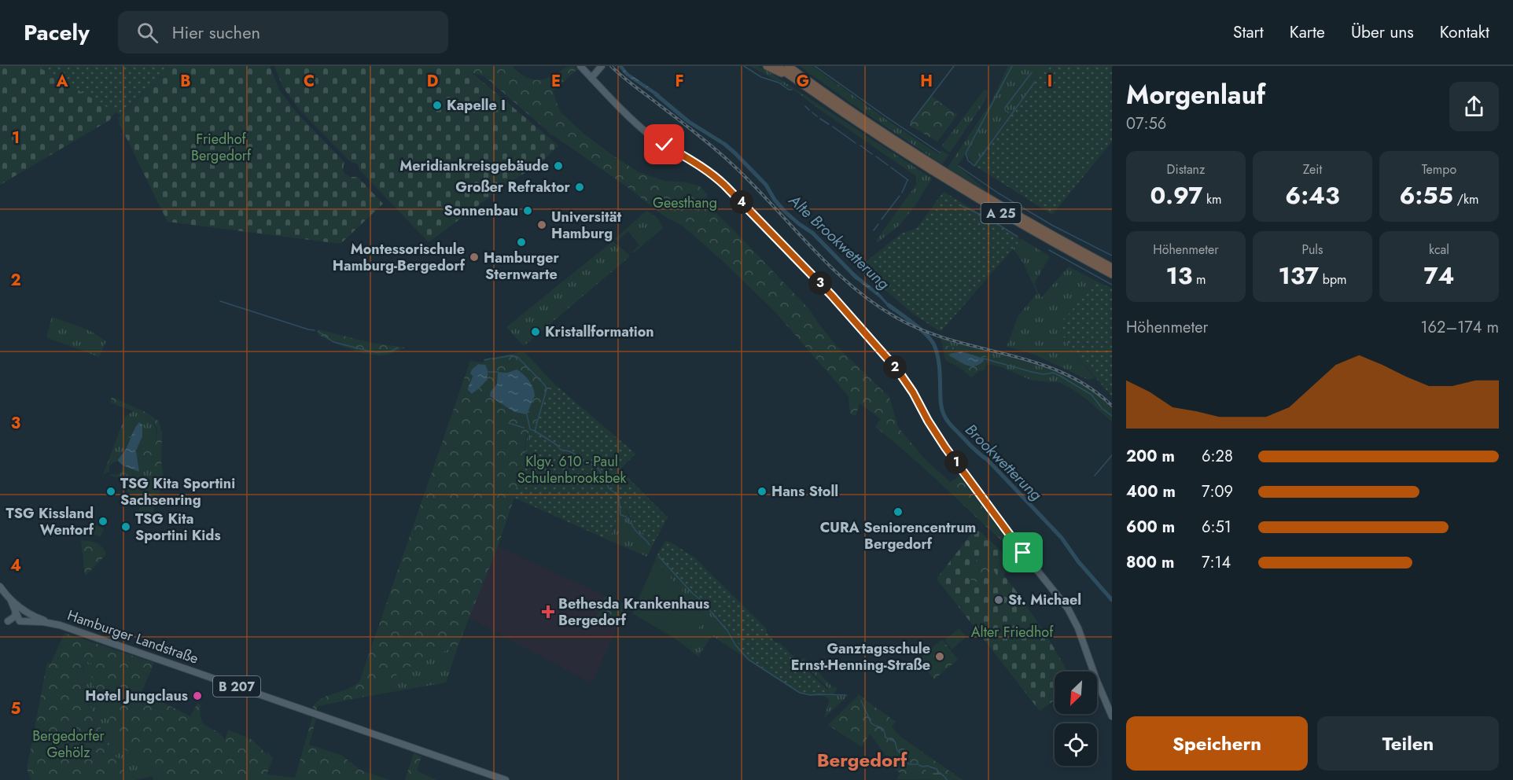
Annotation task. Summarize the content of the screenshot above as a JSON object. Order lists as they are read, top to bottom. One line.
{"streets":{"highway":["A 25"],"main road":["Hamburger Landstraße","B 207"]},"crossings":[["Hamburger Landstraße","B 207"]],"districts":["Bergedorf"],"water":["Alte Brookwetterung","Brookwetterung"],"parks":["Friedhof Bergedorf","Geesthang","Klgv. 610 - Paul Schulenbrooksbek","Alter Friedhof","Bergedorfer Gehölz"],"places":{"other":["Kapelle I","Meridiankreisgebäude","Großer Refraktor","Sonnenbau","Universität Hamburg","Hamburger Sternwarte","Montessorischule Hamburg-Bergedorf","Kristallformation","TSG Kita Sportini Sachsenring","Hans Stoll","CURA Seniorencentrum Bergedorf","TSG Kissland Wentorf","TSG Kita Sportini Kids","St. Michael","Ganztagsschule Ernst-Henning-Straße","Hotel Jungclaus"],"health":["Bethesda Krankenhaus Bergedorf"]},"north":"bottom left","page":{"header":"Pacely","search":"Hier suchen","nav":["Start","Karte","Über uns","Kontakt"],"heading":["Morgenlauf","07:56"],"stats":[["Distanz","0.97 km"],["Zeit","6:43"],["Tempo","6:55 /km"],["Höhenmeter","13 m"],["Puls","137 bpm"],["kcal","74"]],"pins":["4","3","2","1"],"chart":["Höhenmeter","162–174 m"],"list":[{"name":"200 m","note":"6:28"},{"name":"400 m","note":"7:09"},{"name":"600 m","note":"6:51"},{"name":"800 m","note":"7:14"}],"buttons":["Speichern","Teilen"]},"grid":{"columns":["A","B","C","D","E","F","G","H","I"],"rows":["1","2","3","4","5"]}}
